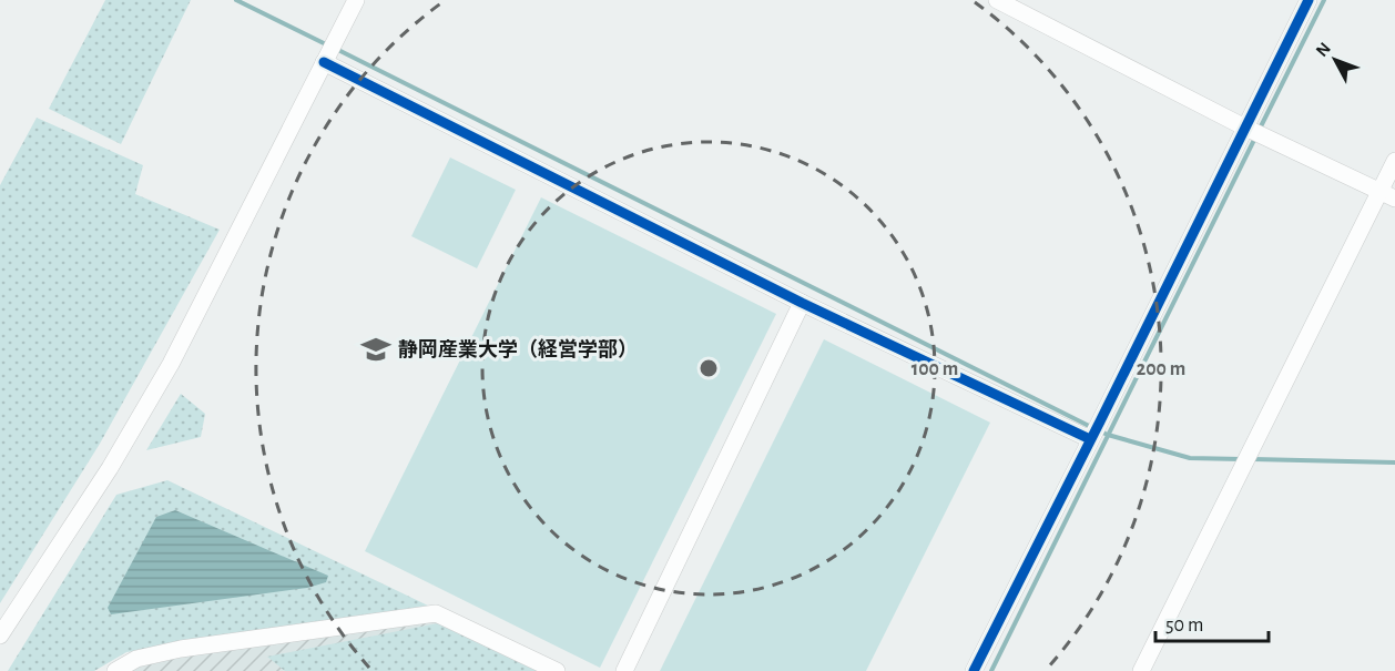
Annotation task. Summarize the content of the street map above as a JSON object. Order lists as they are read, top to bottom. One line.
{"places":{"school or university":["静岡産業大学（経営学部）"]},"scale_bar":"50 m","north":"top left","rings":["100 m","200 m"]}
